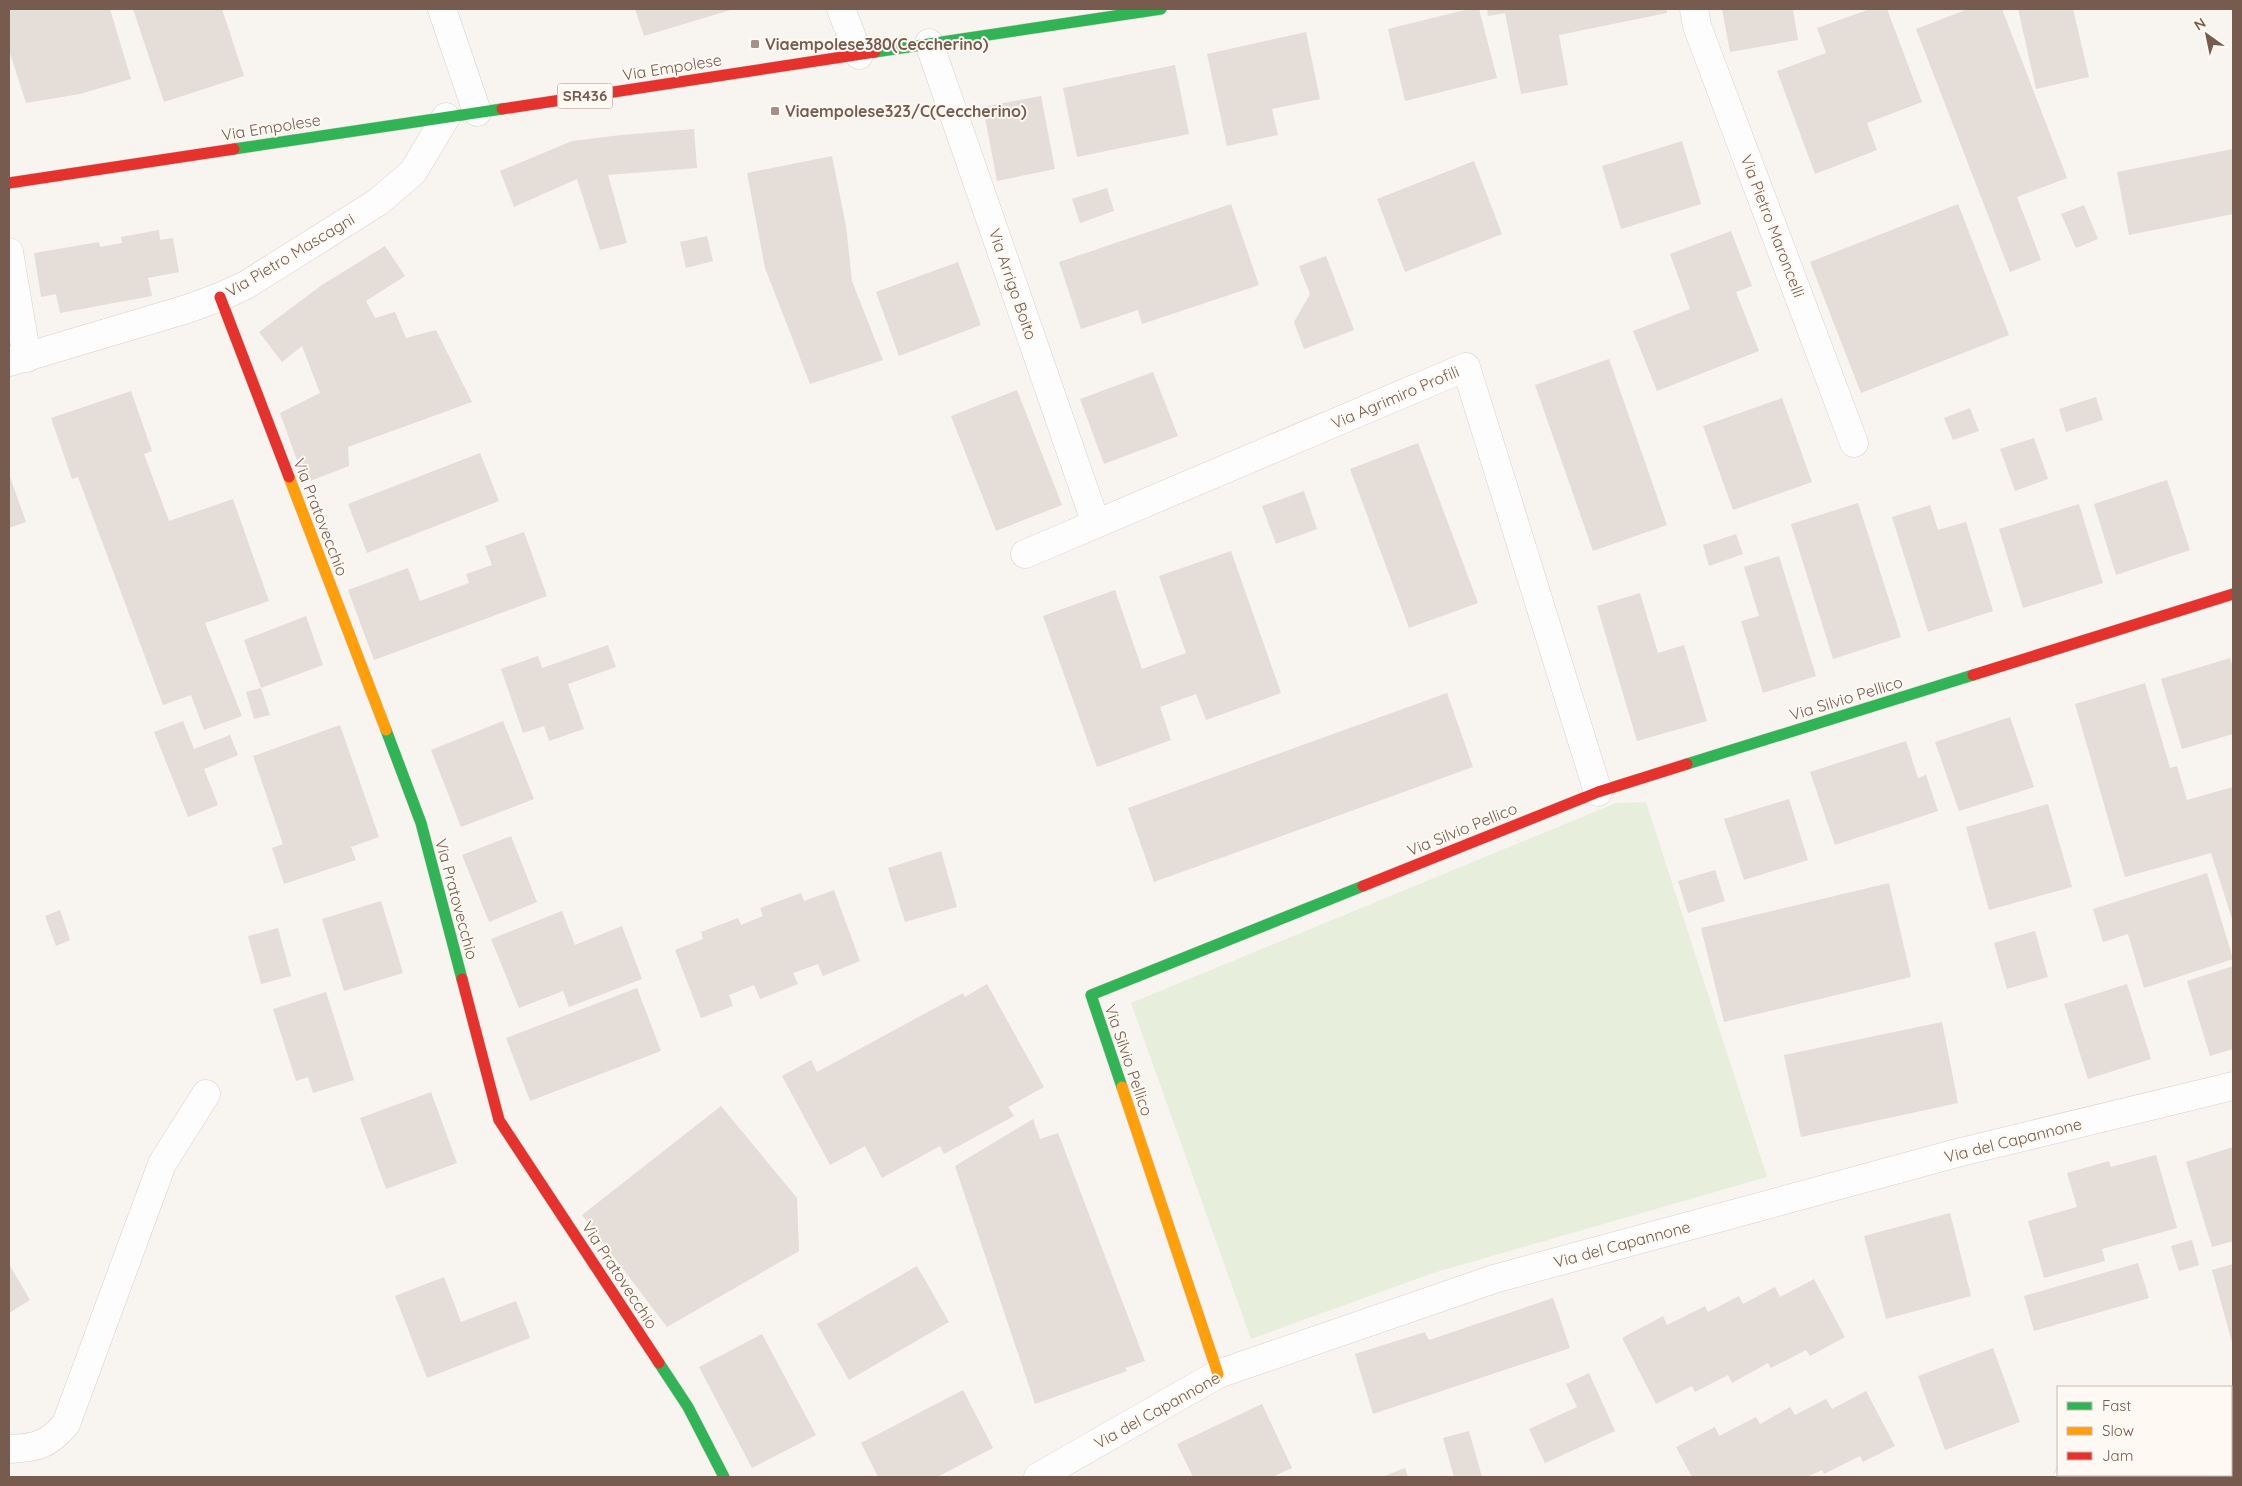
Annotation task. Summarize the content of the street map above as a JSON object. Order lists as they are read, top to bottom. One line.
{"streets":{"street":["Via Empolese","SR436","Via Pietro Maroncelli","Via Pietro Mascagni","Via Arrigo Boito","Via Agrimiro Profili","Via Pratovecchio","Via Silvio Pellico","Via del Capannone"]},"crossings":[["Via Empolese","Via Pietro Mascagni"],["Via Empolese","Via Arrigo Boito"],["Via Pietro Mascagni","Via Pratovecchio"],["Via Arrigo Boito","Via Agrimiro Profili"],["Via Agrimiro Profili","Via Silvio Pellico"],["Via Silvio Pellico","Via del Capannone"]],"places":{"transit":["Viaempolese380(Ceccherino)","Viaempolese323/C(Ceccherino)"]},"legend":["Fast","Slow","Jam"],"north":"top left"}
